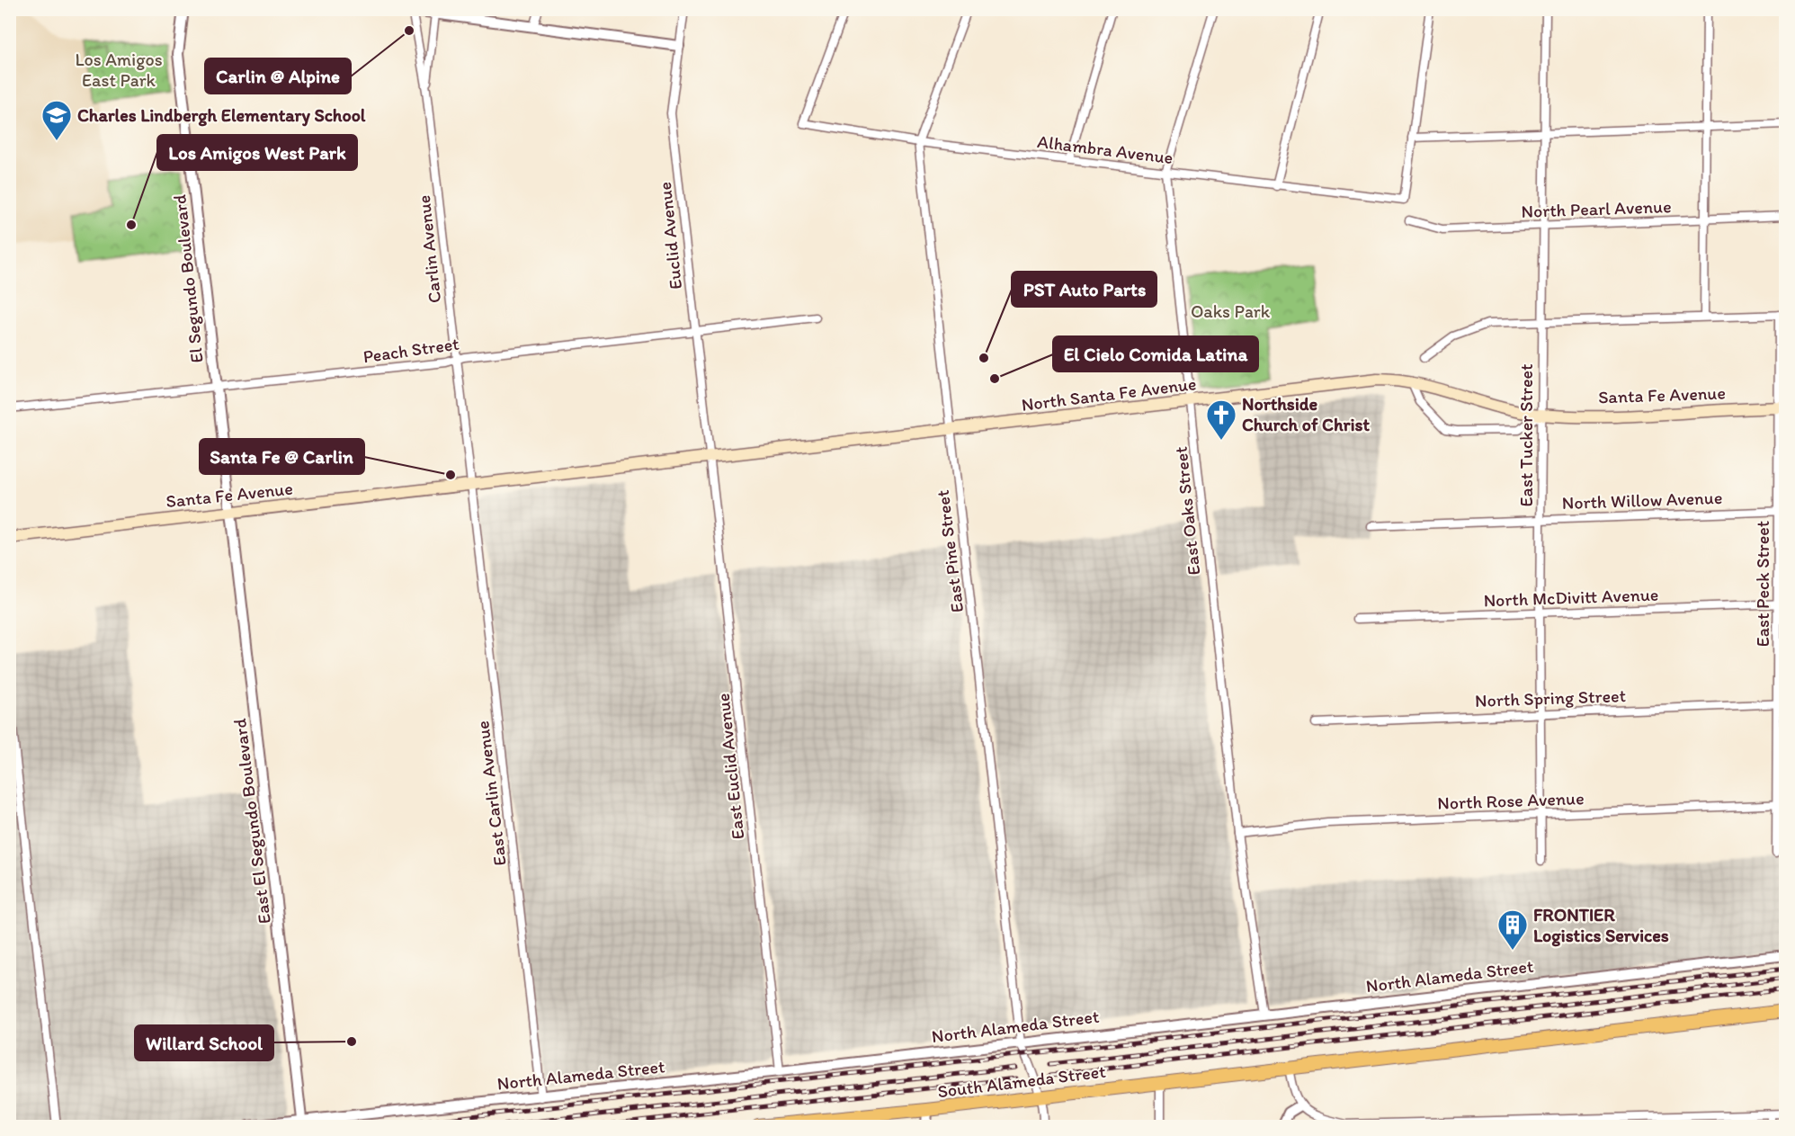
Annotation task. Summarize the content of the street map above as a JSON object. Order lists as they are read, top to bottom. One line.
{"streets":{"main road":["North Santa Fe Avenue","Santa Fe Avenue","South Alameda Street"],"street":["Alhambra Avenue","North Pearl Avenue","Euclid Avenue","Carlin Avenue","El Segundo Boulevard","Peach Street","East Tucker Street","North Willow Avenue","East Oaks Street","East Pine Street","East Peck Street","North McDivitt Avenue","North Spring Street","East Euclid Avenue","East Carlin Avenue","North Rose Avenue","East El Segundo Boulevard","North Alameda Street"]},"crossings":[["Alhambra Avenue","East Oaks Street"],["Alhambra Avenue","East Pine Street"],["North Pearl Avenue","East Tucker Street"],["Euclid Avenue","Peach Street"],["Euclid Avenue","North Santa Fe Avenue"],["Euclid Avenue","Santa Fe Avenue"],["Euclid Avenue","East Euclid Avenue"],["Carlin Avenue","Peach Street"],["Carlin Avenue","Santa Fe Avenue"],["Carlin Avenue","East Carlin Avenue"],["El Segundo Boulevard","Peach Street"],["El Segundo Boulevard","Santa Fe Avenue"],["El Segundo Boulevard","East El Segundo Boulevard"],["North Santa Fe Avenue","Santa Fe Avenue"],["North Santa Fe Avenue","East Tucker Street"],["North Santa Fe Avenue","East Oaks Street"],["North Santa Fe Avenue","East Pine Street"],["North Santa Fe Avenue","East Euclid Avenue"],["Santa Fe Avenue","East Tucker Street"],["Santa Fe Avenue","East Peck Street"],["Santa Fe Avenue","East Euclid Avenue"],["Santa Fe Avenue","East Carlin Avenue"],["Santa Fe Avenue","East El Segundo Boulevard"],["East Tucker Street","North Willow Avenue"],["East Tucker Street","North McDivitt Avenue"],["East Tucker Street","North Spring Street"],["East Tucker Street","North Rose Avenue"],["North Willow Avenue","East Peck Street"],["East Oaks Street","North Rose Avenue"],["East Oaks Street","North Alameda Street"],["East Pine Street","North Alameda Street"],["East Pine Street","South Alameda Street"],["East Peck Street","North McDivitt Avenue"],["East Peck Street","North Spring Street"],["East Peck Street","North Rose Avenue"],["East Euclid Avenue","North Alameda Street"],["East Carlin Avenue","North Alameda Street"],["East El Segundo Boulevard","North Alameda Street"]],"parks":["Los Amigos East Park","Oaks Park"],"places":{"other":["Carlin @ Alpine","Los Amigos West Park","PST Auto Parts","El Cielo Comida Latina","Santa Fe @ Carlin","Willard School"],"school or university":["Charles Lindbergh Elementary School"],"church":["Northside Church of Christ"],"building":["FRONTIER Logistics Services"]}}
